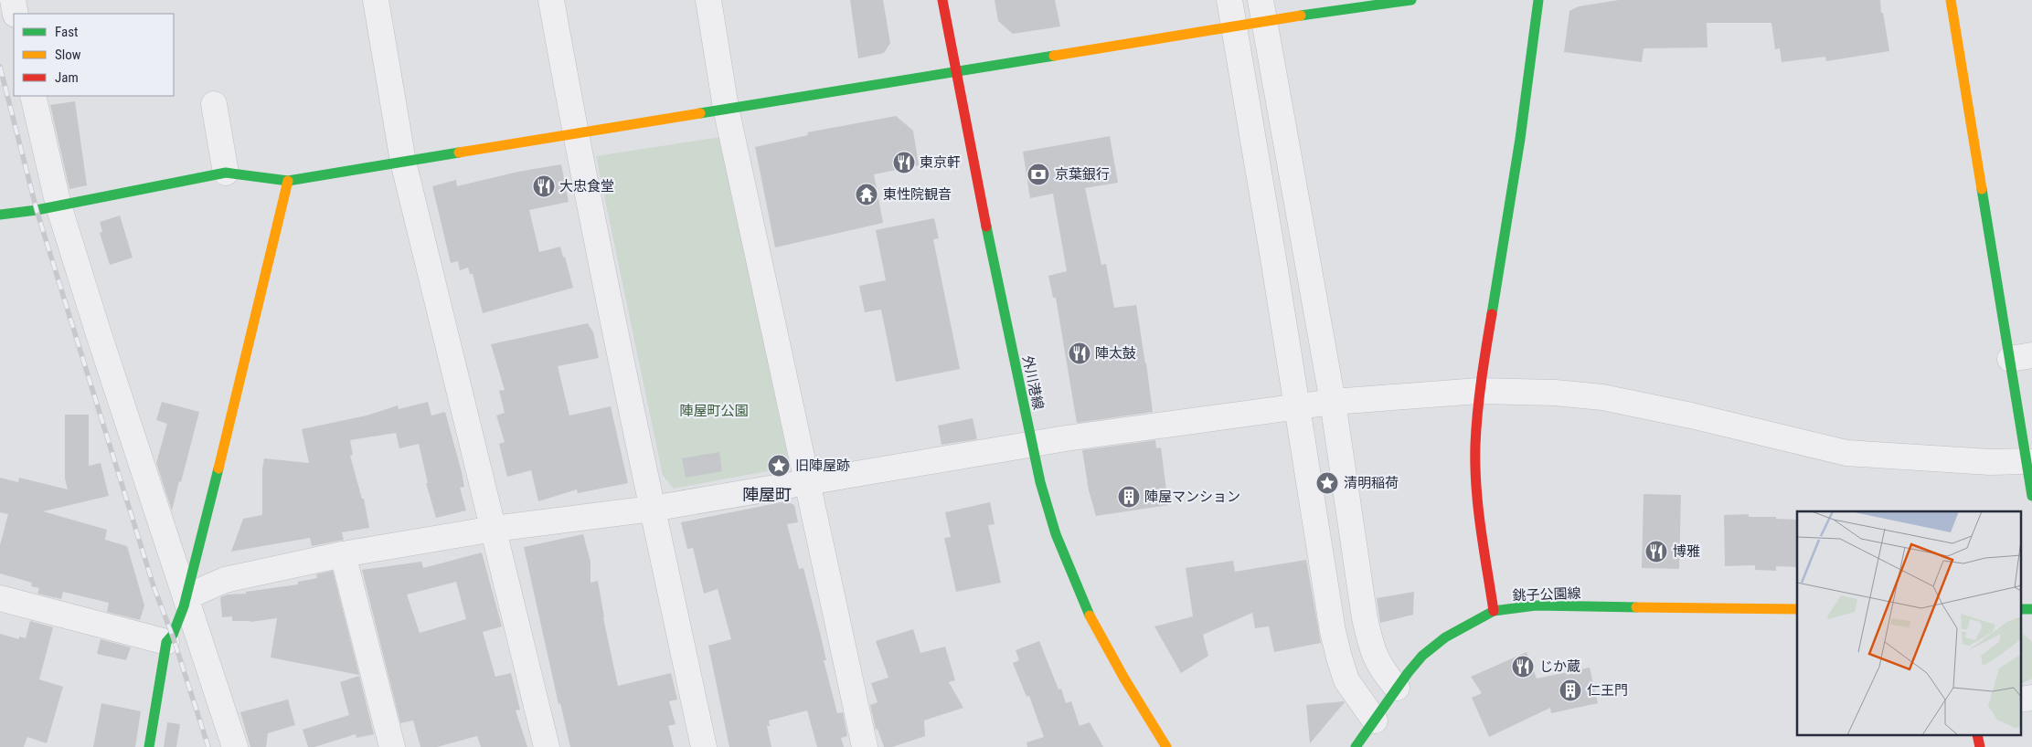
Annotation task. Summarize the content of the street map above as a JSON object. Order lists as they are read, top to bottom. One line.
{"streets":{"street":["外川港線","銚子公園線"]},"districts":["陣屋町"],"parks":["陣屋町公園"],"places":{"restaurant":["東京軒","大忠食堂","陣太鼓","博雅","じか蔵"],"bank":["京葉銀行"],"temple":["東性院観音"],"place":["旧陣屋跡","清明稲荷"],"building":["陣屋マンション","仁王門"]},"legend":["Fast","Slow","Jam"]}
